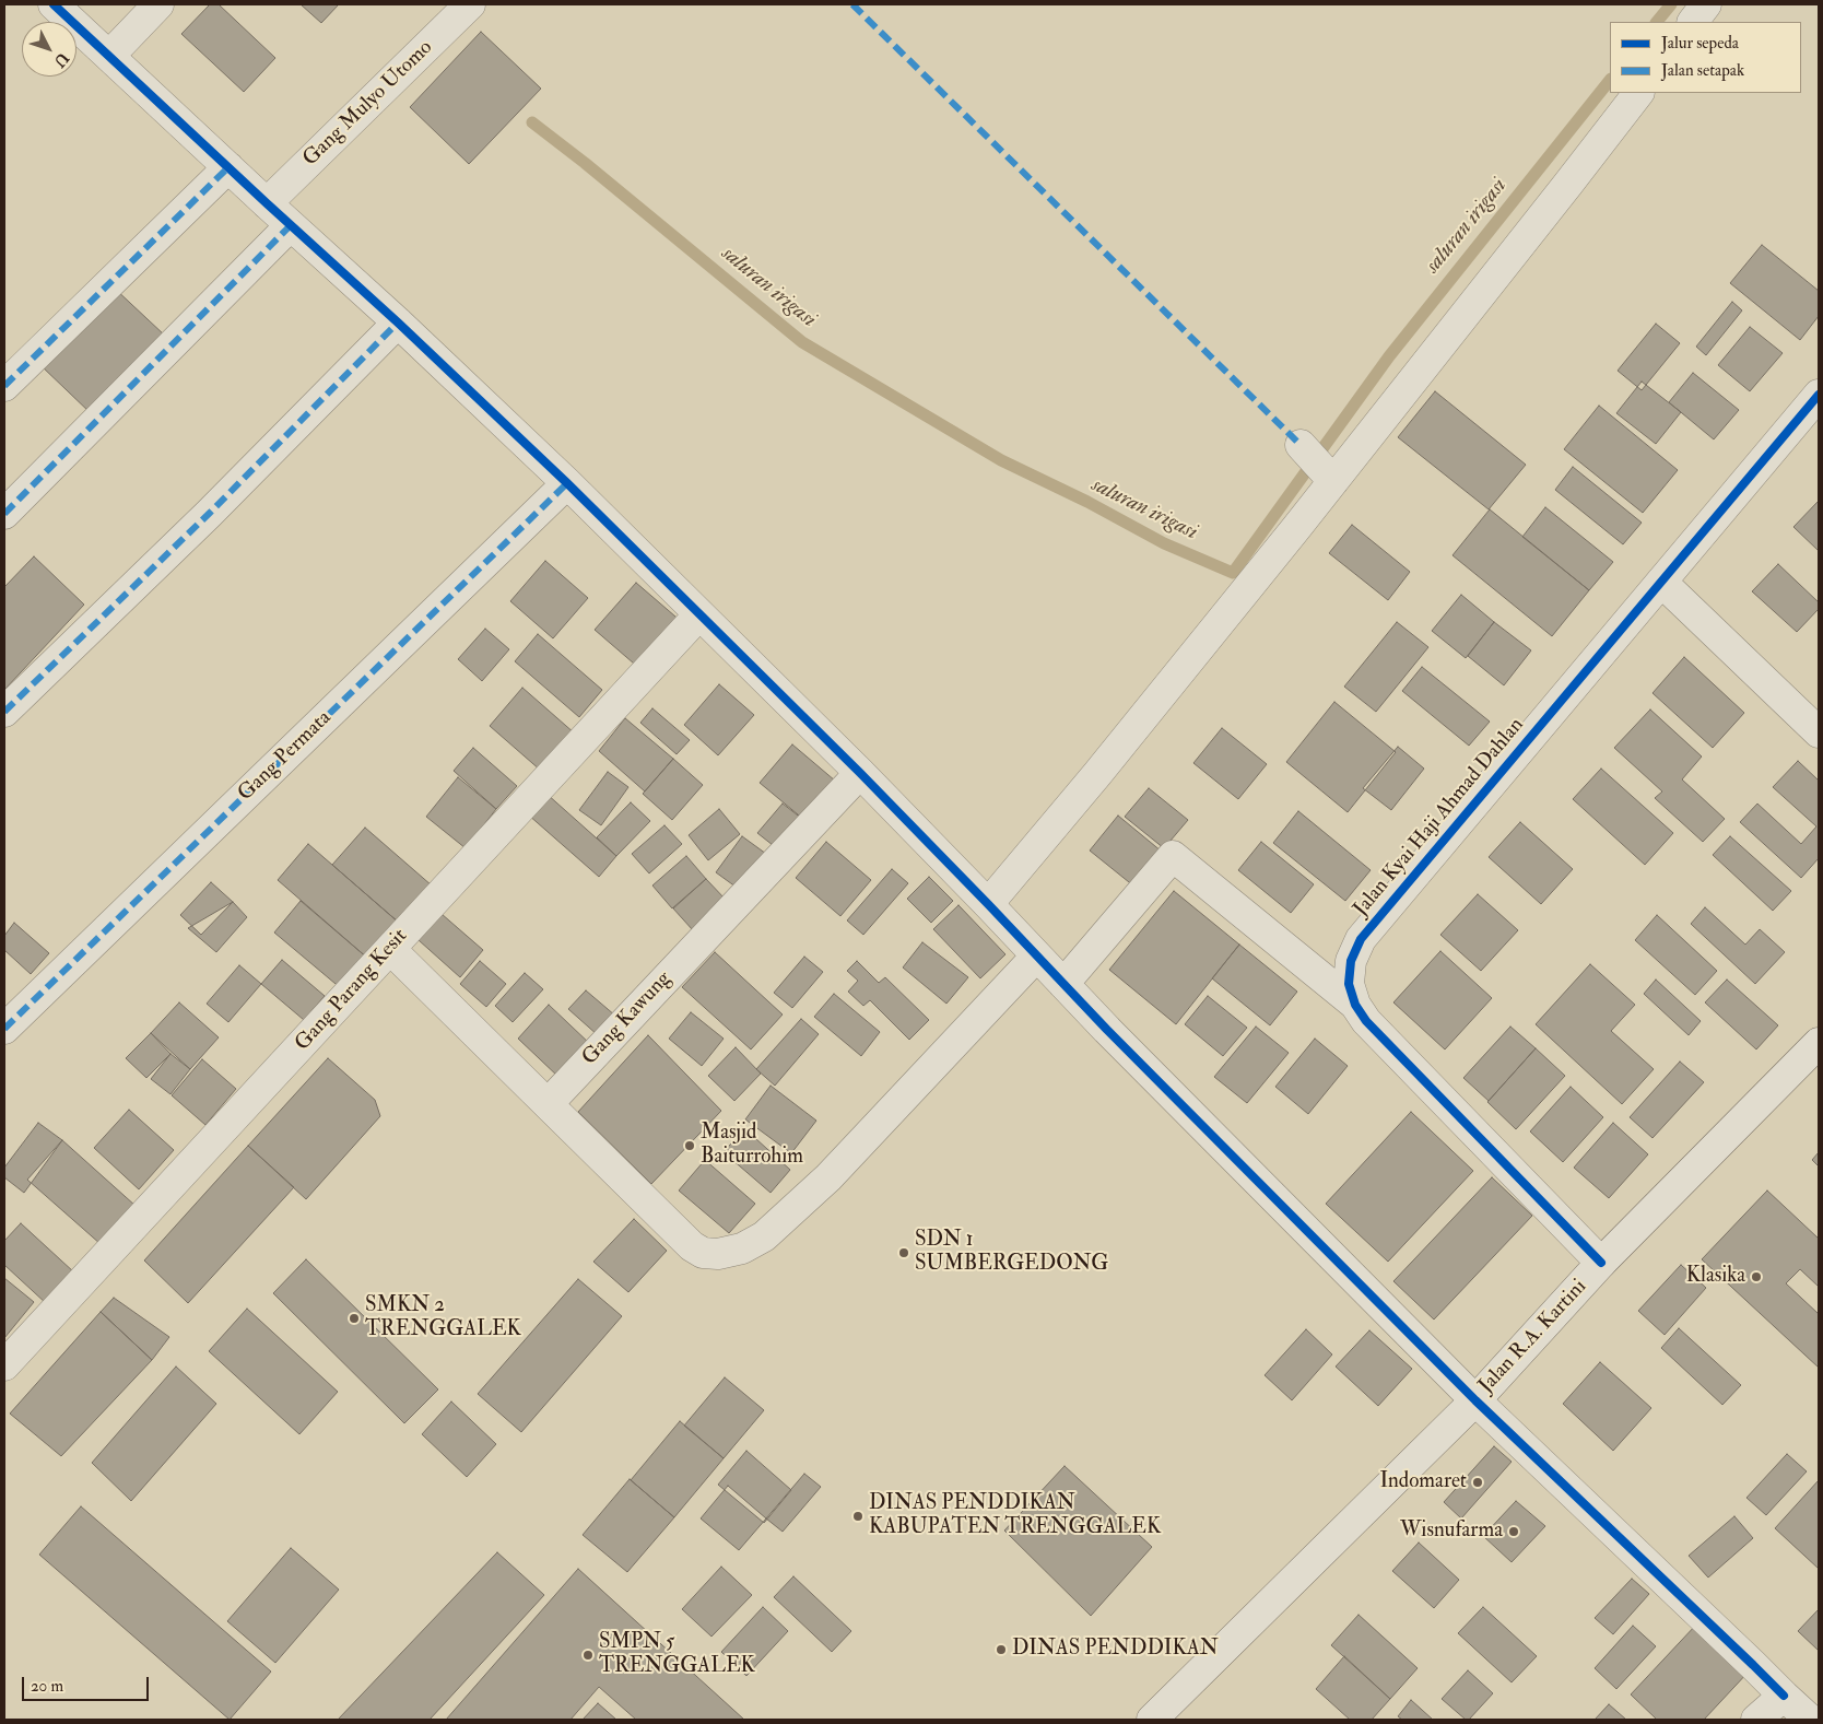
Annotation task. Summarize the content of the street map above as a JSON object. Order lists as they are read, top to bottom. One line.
{"streets":{"street":["Gang Mulyo Utomo","Gang Permata","Jalan Kyai Haji Ahmad Dahlan","Gang Parang Kesit","Gang Kawung","Jalan R.A. Kartini"]},"crossings":[["Jalan Kyai Haji Ahmad Dahlan","Jalan R.A. Kartini"]],"water":["saluran irigasi"],"places":["Masjid Baiturrohim","SDN 1 SUMBERGEDONG","Klasika","SMKN 2 TRENGGALEK","Indomaret","DINAS PENDDIKAN KABUPATEN TRENGGALEK","Wisnufarma","DINAS PENDDIKAN","SMPN 5 TRENGGALEK"],"legend":["Jalur sepeda","Jalan setapak"],"scale_bar":"20 m","north":"bottom right"}
